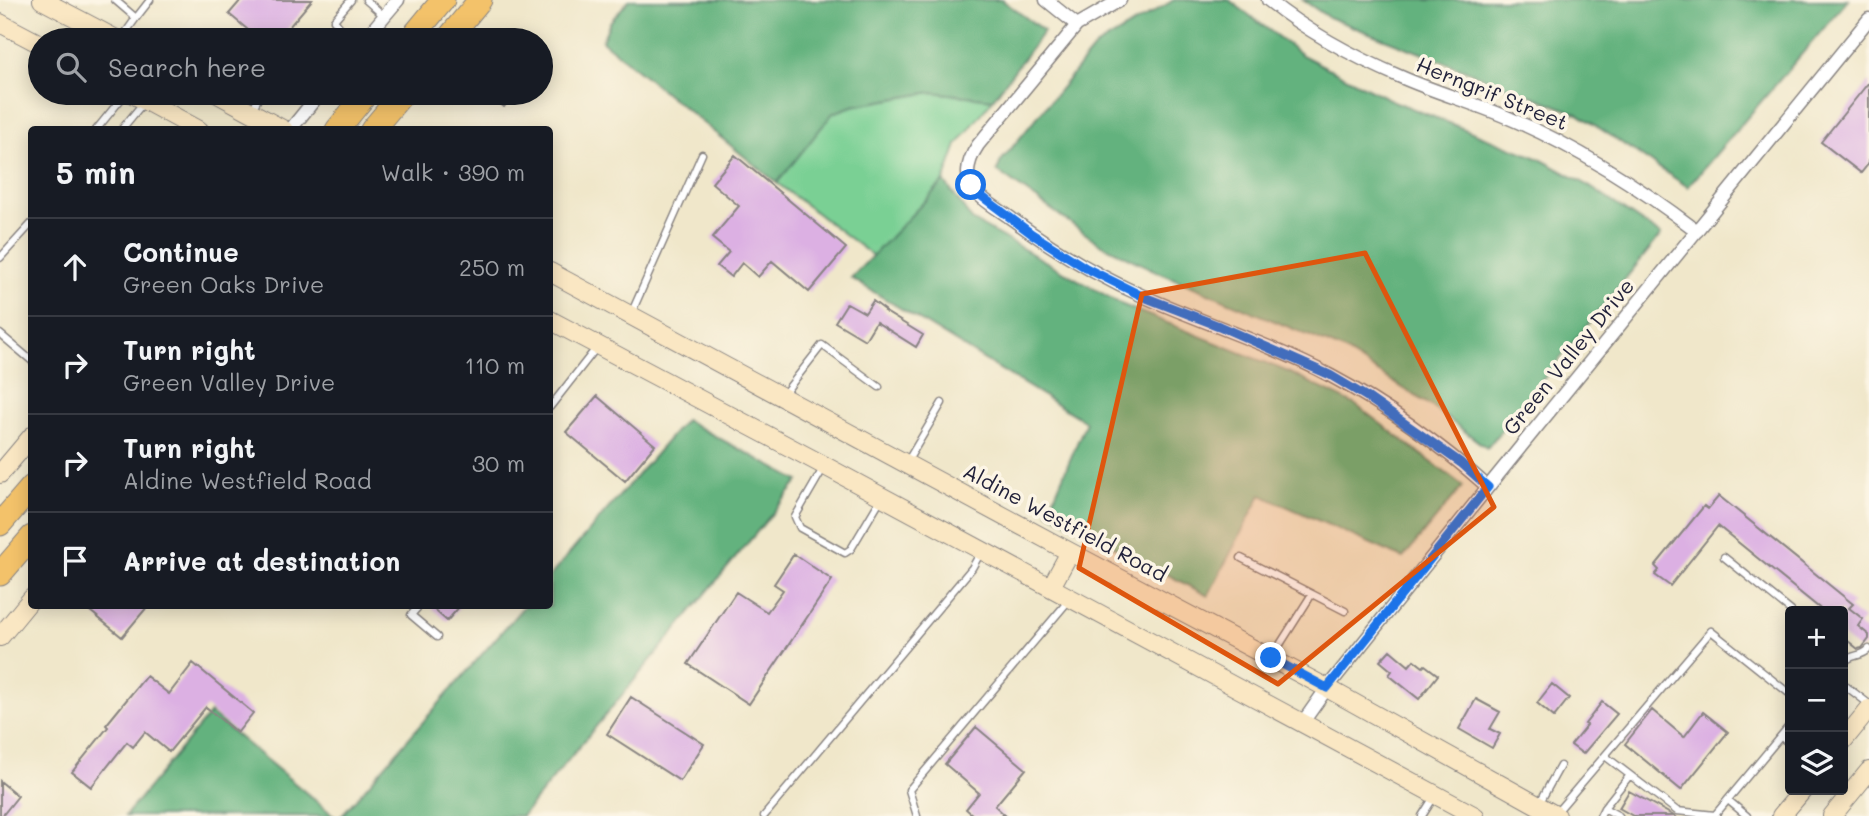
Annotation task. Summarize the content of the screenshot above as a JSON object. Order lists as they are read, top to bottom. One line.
{"streets":{"main road":["Aldine Westfield Road"],"street":["Herngrif Street","Green Valley Drive"]},"crossings":[["Herngrif Street","Green Valley Drive"],["Green Valley Drive","Aldine Westfield Road"]],"page":{"search":"Search here","heading":["5 min","Walk · 390 m"],"list":[["Continue","Green Oaks Drive","250 m"],["Turn right","Green Valley Drive","110 m"],["Turn right","Aldine Westfield Road","30 m"],"Arrive at destination"],"map_buttons":["+","−"]}}
